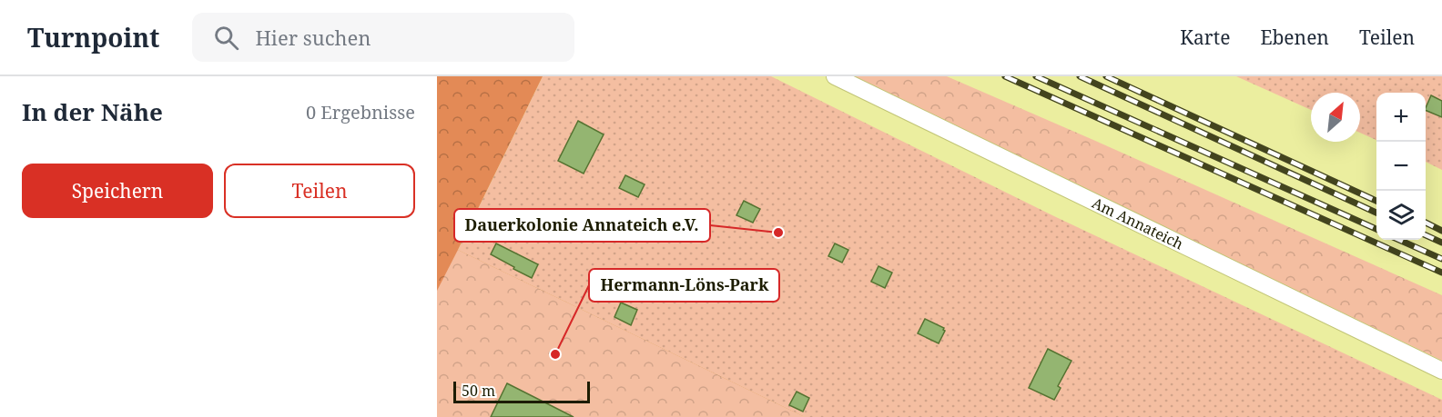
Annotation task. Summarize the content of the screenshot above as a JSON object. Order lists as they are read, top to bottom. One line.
{"streets":{"street":["Am Annateich"]},"places":["Dauerkolonie Annateich e.V.","Hermann-Löns-Park"],"scale_bar":"50 m","north":"top right","page":{"header":"Turnpoint","search":"Hier suchen","nav":["Karte","Ebenen","Teilen"],"heading":["In der Nähe","0 Ergebnisse"],"map_buttons":["+","−"],"buttons":["Speichern","Teilen"],"scale":"50 m"}}
